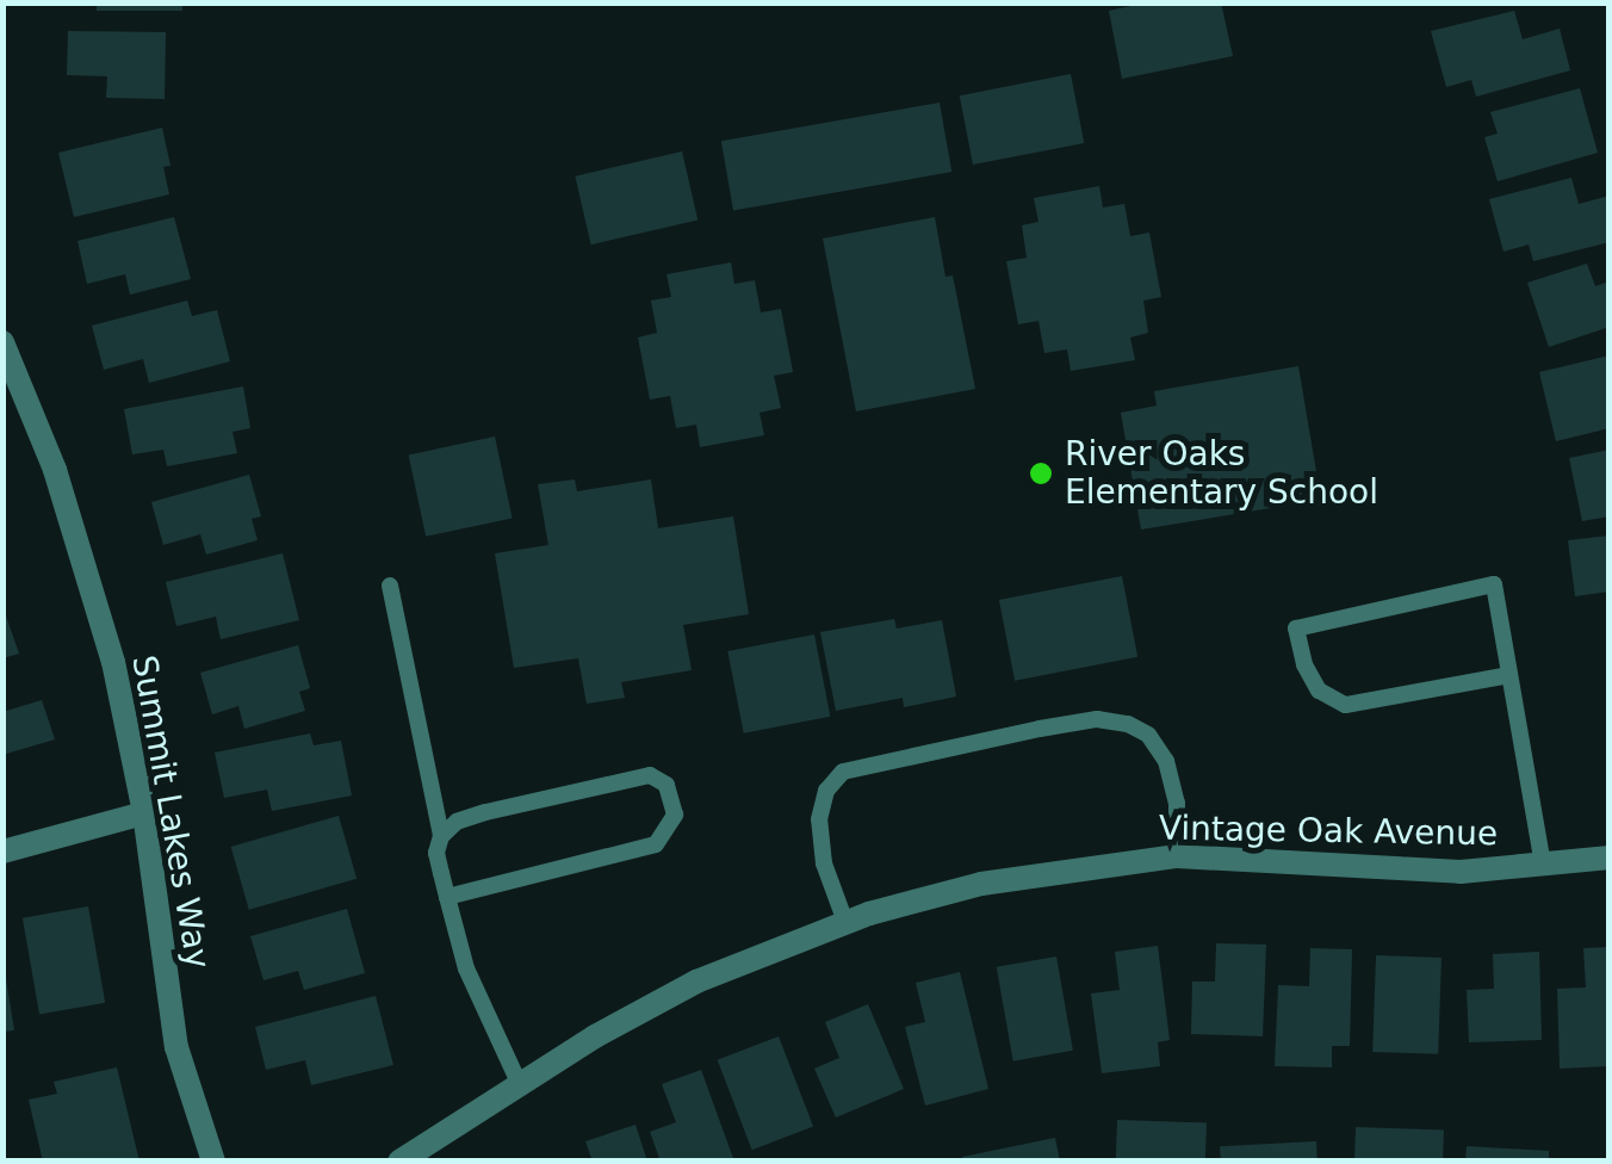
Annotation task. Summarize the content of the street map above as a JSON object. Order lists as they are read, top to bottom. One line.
{"streets":{"street":["Summit Lakes Way","Vintage Oak Avenue"]},"places":["River Oaks Elementary School"]}
